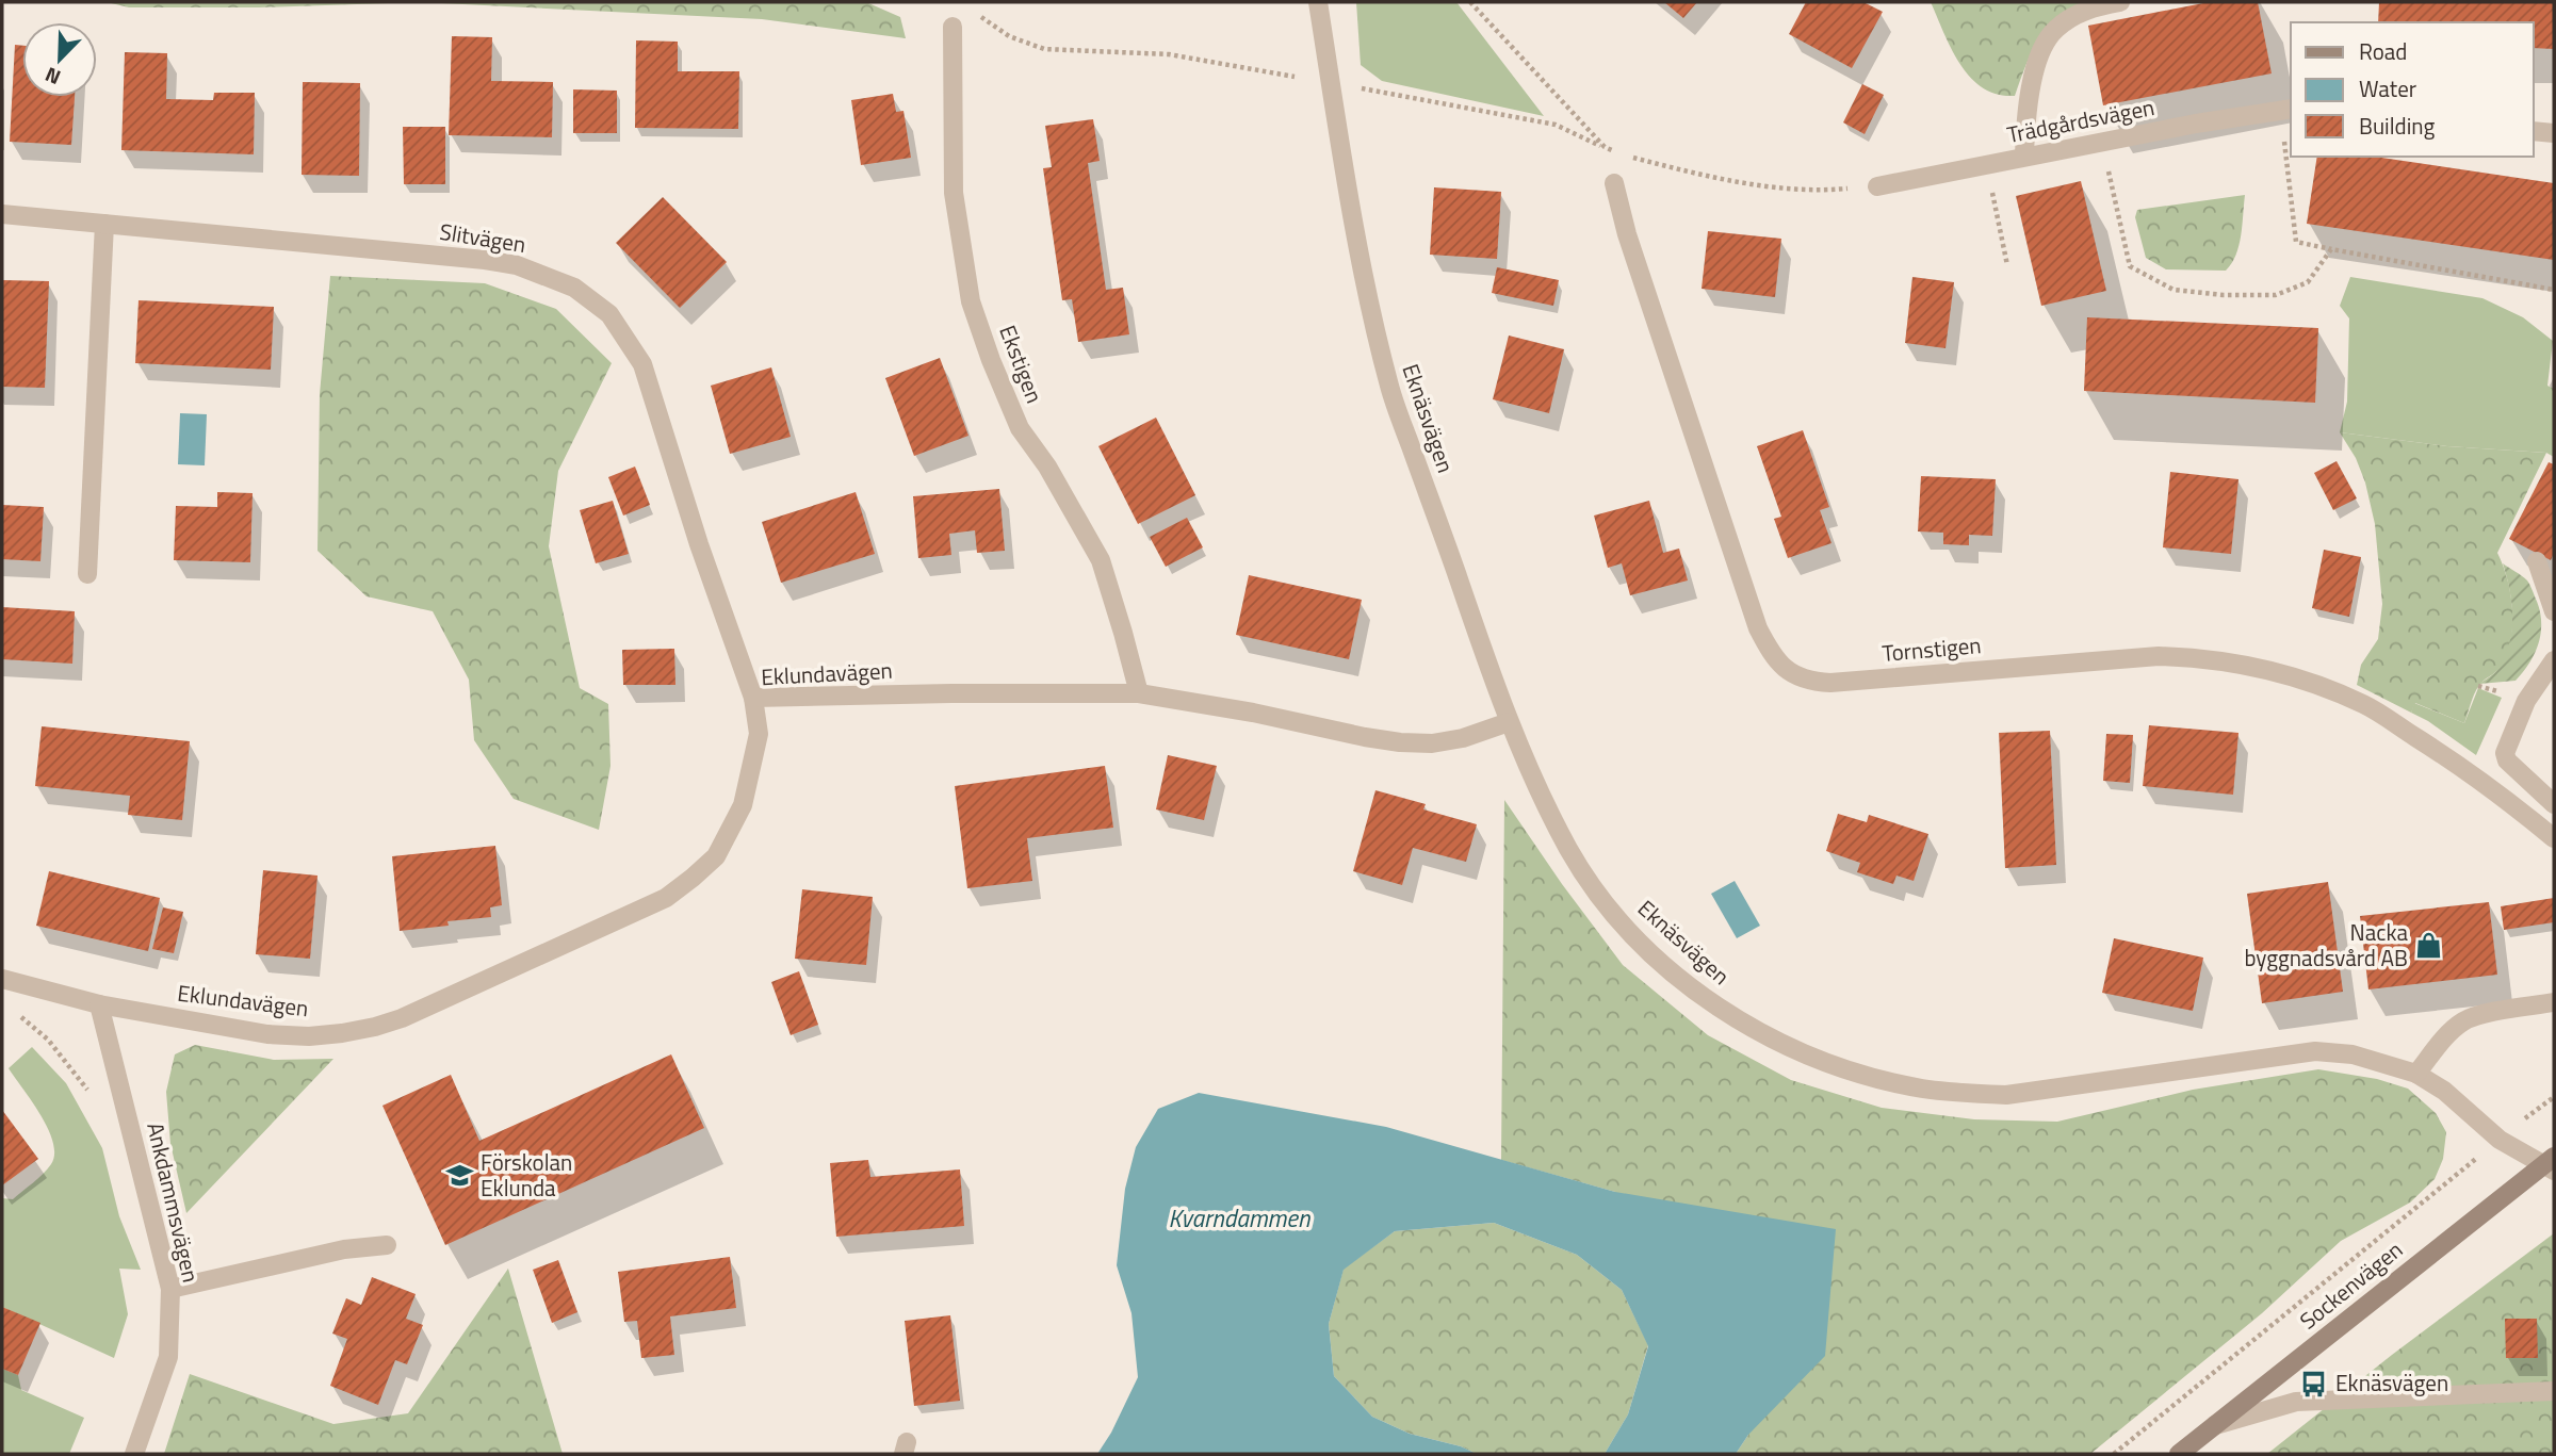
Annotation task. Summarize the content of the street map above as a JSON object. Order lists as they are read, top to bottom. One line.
{"streets":{"street":["Trädgårdsvägen","Slitvägen","Ekstigen","Eknäsvägen","Tornstigen","Eklundavägen","Ankdammsvägen","Sockenvägen"]},"crossings":[["Slitvägen","Eklundavägen"],["Ekstigen","Eklundavägen"],["Eknäsvägen","Eklundavägen"],["Eknäsvägen","Sockenvägen"],["Eklundavägen","Ankdammsvägen"]],"water":["Kvarndammen"],"places":{"shop":["Nacka byggnadsvård AB"],"school or university":["Förskolan Eklunda"],"bus stop":["Eknäsvägen"]},"legend":["Road","Water","Building"],"north":"bottom left"}
